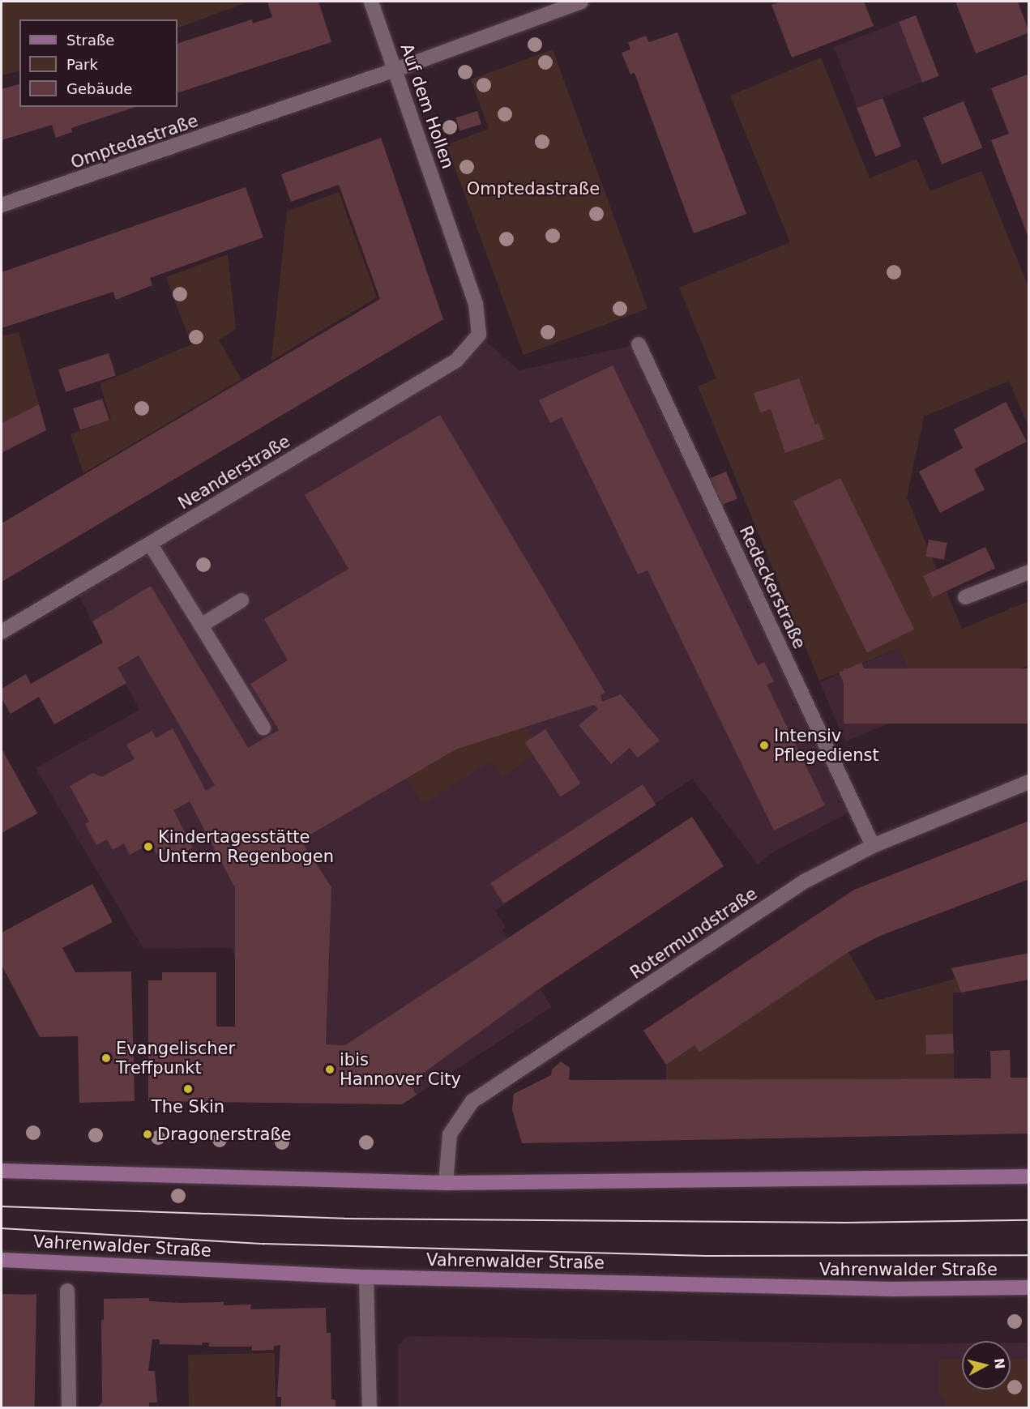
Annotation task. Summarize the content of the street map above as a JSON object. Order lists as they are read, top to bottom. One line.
{"streets":{"main road":["Vahrenwalder Straße"],"street":["Auf dem Hollen","Omptedastraße","Neanderstraße","Redeckerstraße","Rotermundstraße"]},"crossings":[["Auf dem Hollen","Omptedastraße"],["Auf dem Hollen","Neanderstraße"],["Redeckerstraße","Rotermundstraße"]],"parks":["Omptedastraße"],"places":["Intensiv Pflegedienst","Kindertagesstätte Unterm Regenbogen","Evangelischer Treffpunkt","ibis Hannover City","The Skin","Dragonerstraße"],"legend":["Straße","Park","Gebäude"],"north":"right"}
